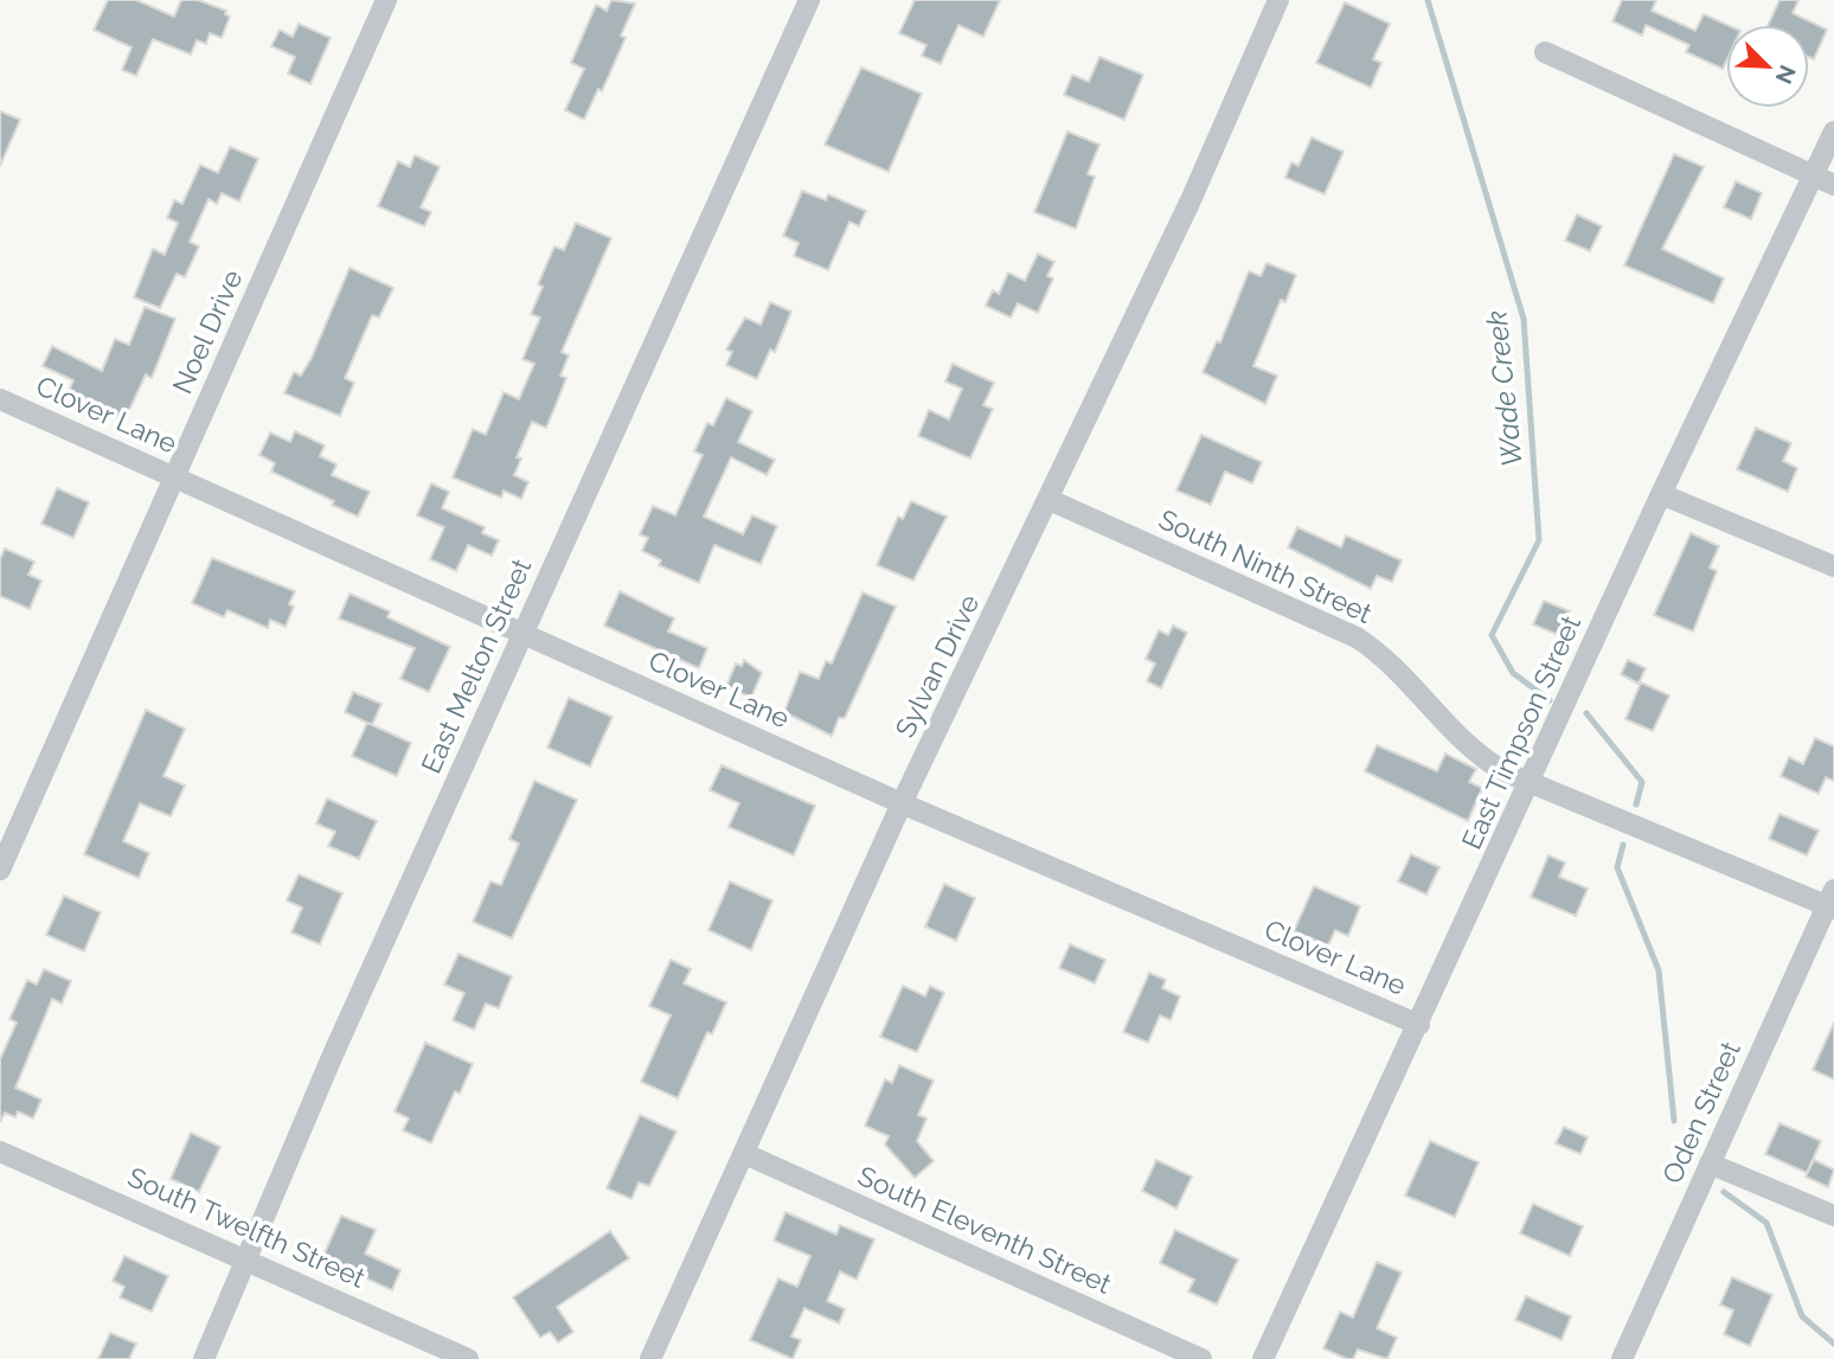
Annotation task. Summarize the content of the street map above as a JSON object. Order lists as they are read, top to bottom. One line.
{"streets":{"street":["Noel Drive","Clover Lane","South Ninth Street","East Melton Street","Sylvan Drive","East Timpson Street","Oden Street","South Twelfth Street","South Eleventh Street"]},"crossings":[["Noel Drive","Clover Lane"],["Clover Lane","East Melton Street"],["Clover Lane","Sylvan Drive"],["Clover Lane","East Timpson Street"],["South Ninth Street","Sylvan Drive"],["South Ninth Street","East Timpson Street"],["South Ninth Street","Oden Street"],["East Melton Street","South Twelfth Street"],["Sylvan Drive","South Eleventh Street"]],"water":["Wade Creek"],"north":"bottom right"}
